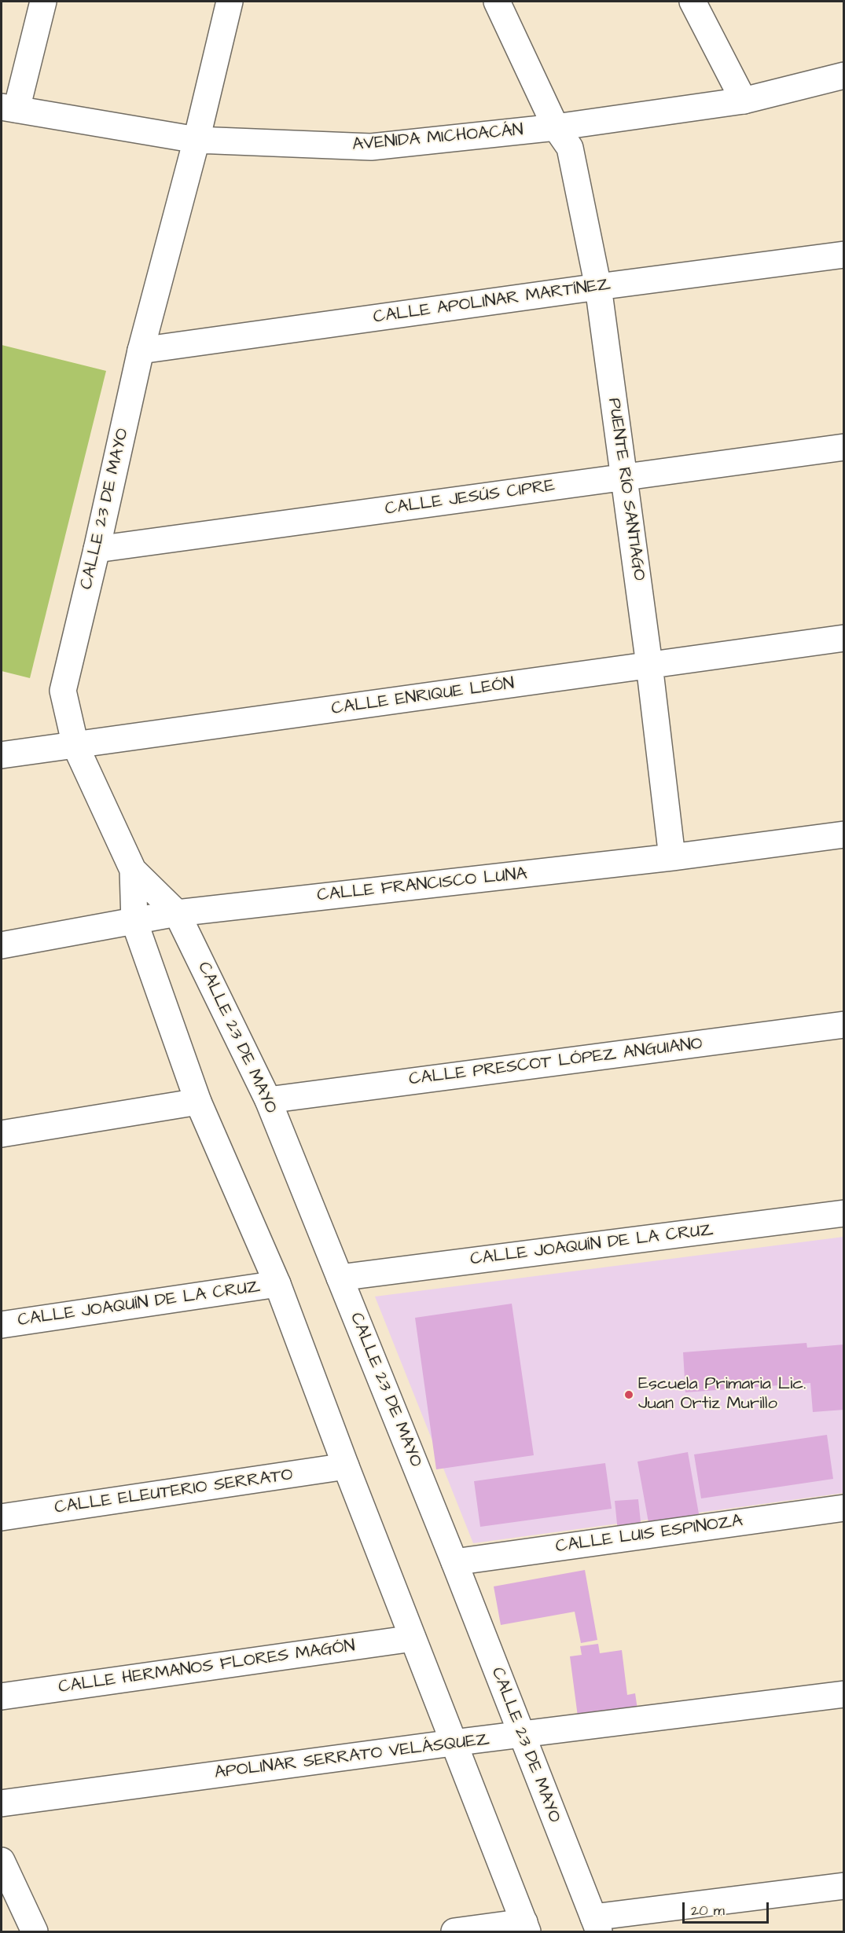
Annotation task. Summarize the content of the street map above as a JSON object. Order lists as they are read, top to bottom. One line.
{"streets":{"street":["AVENIDA MICHOACÁN","CALLE APOLINAR MARTÍNEZ","PUENTE RÍO SANTIAGO","CALLE JESÚS CIPRE","CALLE 23 DE MAYO","CALLE ENRIQUE LEÓN","CALLE FRANCISCO LUNA","CALLE PRESCOT LÓPEZ ANGUIANO","CALLE JOAQUÍN DE LA CRUZ","CALLE ELEUTERIO SERRATO","CALLE LUIS ESPINOZA","CALLE HERMANOS FLORES MAGÓN","APOLINAR SERRATO VELÁSQUEZ"]},"crossings":[["AVENIDA MICHOACÁN","PUENTE RÍO SANTIAGO"],["AVENIDA MICHOACÁN","CALLE 23 DE MAYO"],["CALLE APOLINAR MARTÍNEZ","PUENTE RÍO SANTIAGO"],["CALLE APOLINAR MARTÍNEZ","CALLE 23 DE MAYO"],["PUENTE RÍO SANTIAGO","CALLE JESÚS CIPRE"],["PUENTE RÍO SANTIAGO","CALLE ENRIQUE LEÓN"],["PUENTE RÍO SANTIAGO","CALLE FRANCISCO LUNA"],["CALLE JESÚS CIPRE","CALLE 23 DE MAYO"],["CALLE 23 DE MAYO","CALLE ENRIQUE LEÓN"],["CALLE 23 DE MAYO","CALLE FRANCISCO LUNA"],["CALLE 23 DE MAYO","CALLE PRESCOT LÓPEZ ANGUIANO"],["CALLE 23 DE MAYO","CALLE JOAQUÍN DE LA CRUZ"],["CALLE 23 DE MAYO","CALLE ELEUTERIO SERRATO"],["CALLE 23 DE MAYO","CALLE LUIS ESPINOZA"],["CALLE 23 DE MAYO","CALLE HERMANOS FLORES MAGÓN"],["CALLE 23 DE MAYO","APOLINAR SERRATO VELÁSQUEZ"]],"places":["Escuela Primaria Lic. Juan Ortiz Murillo"],"scale_bar":"20 m"}
